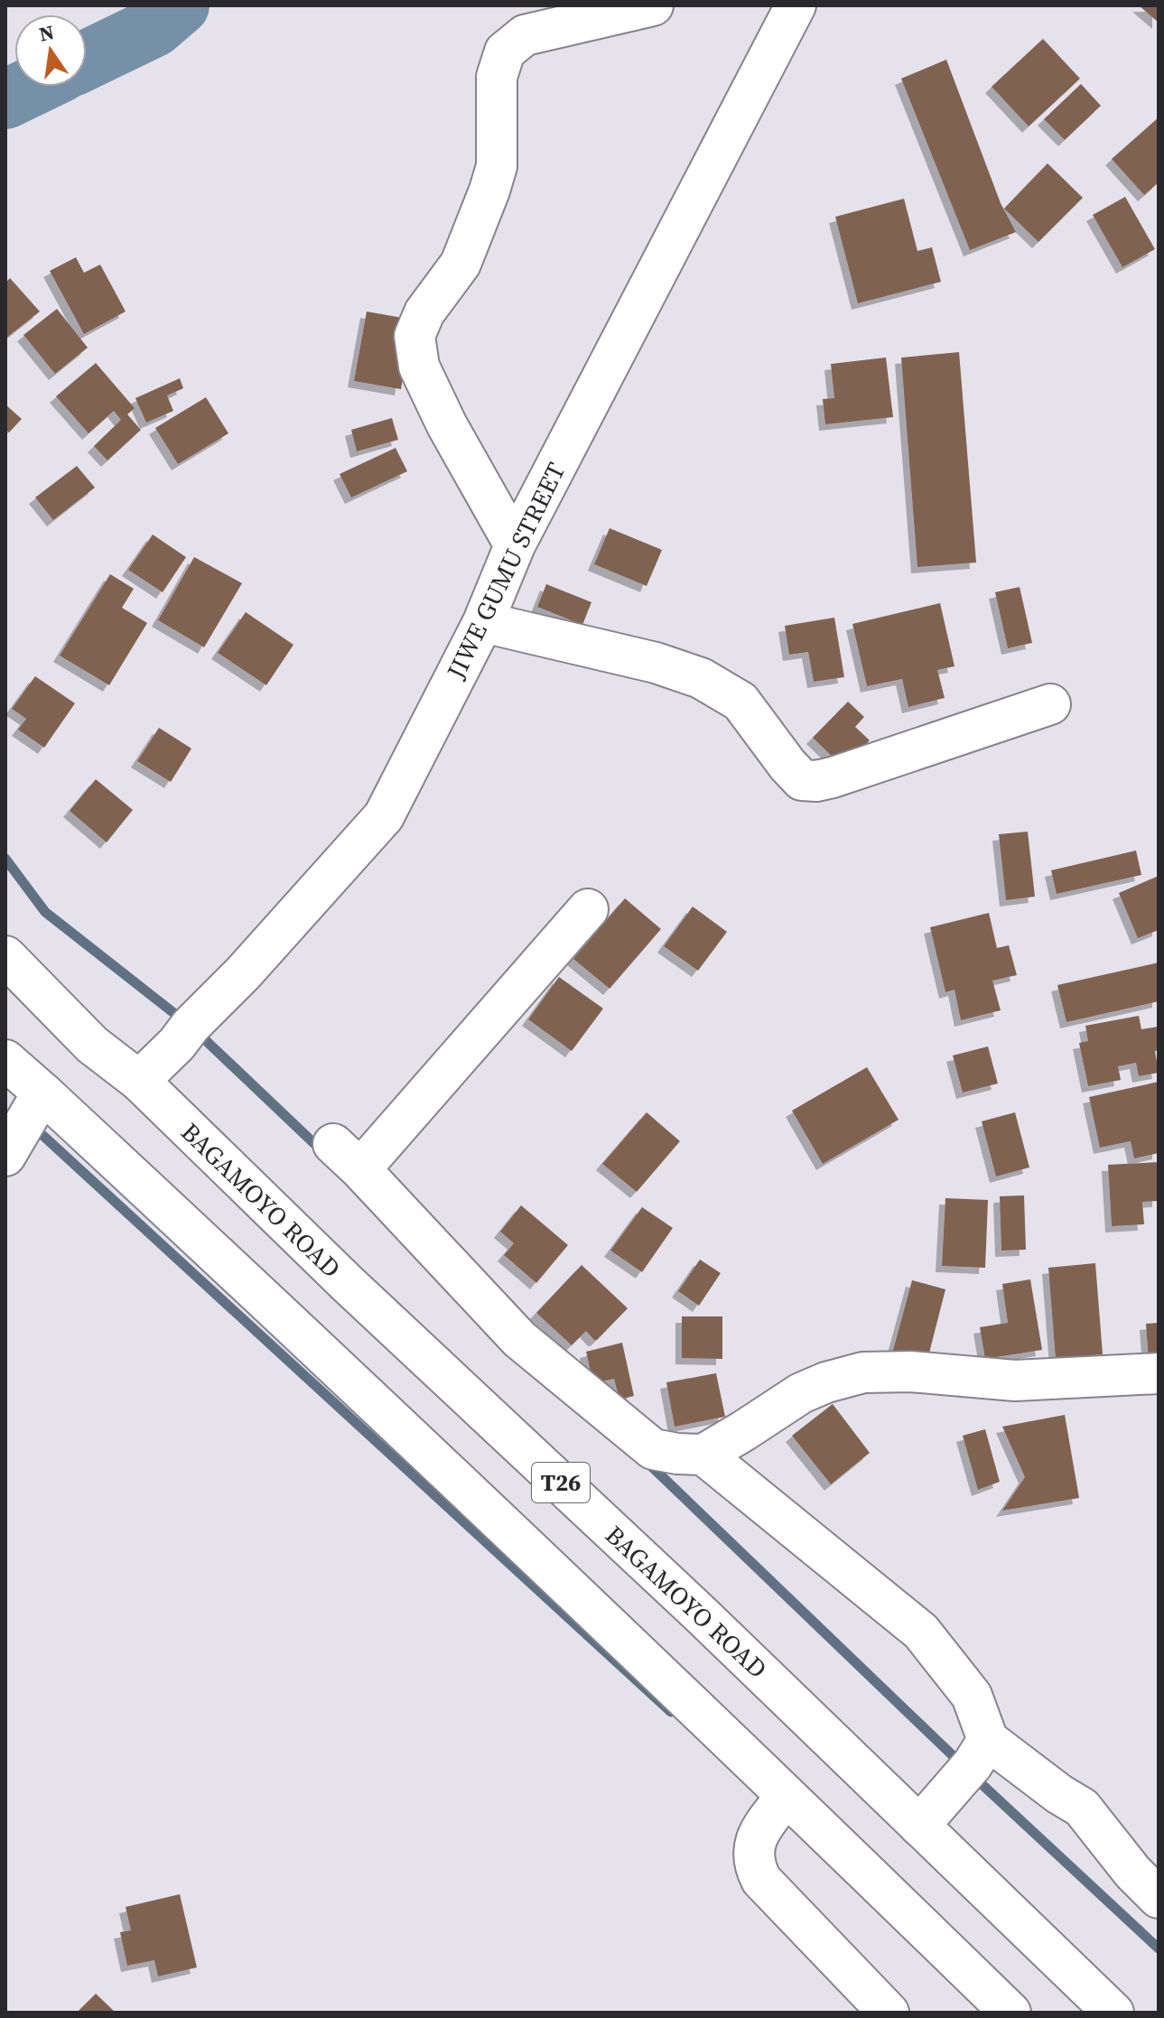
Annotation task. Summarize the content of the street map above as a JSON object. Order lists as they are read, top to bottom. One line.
{"streets":{"main road":["JIWE GUMU STREET","BAGAMOYO ROAD","T26"]},"crossings":[["JIWE GUMU STREET","BAGAMOYO ROAD"]],"north":"top"}
